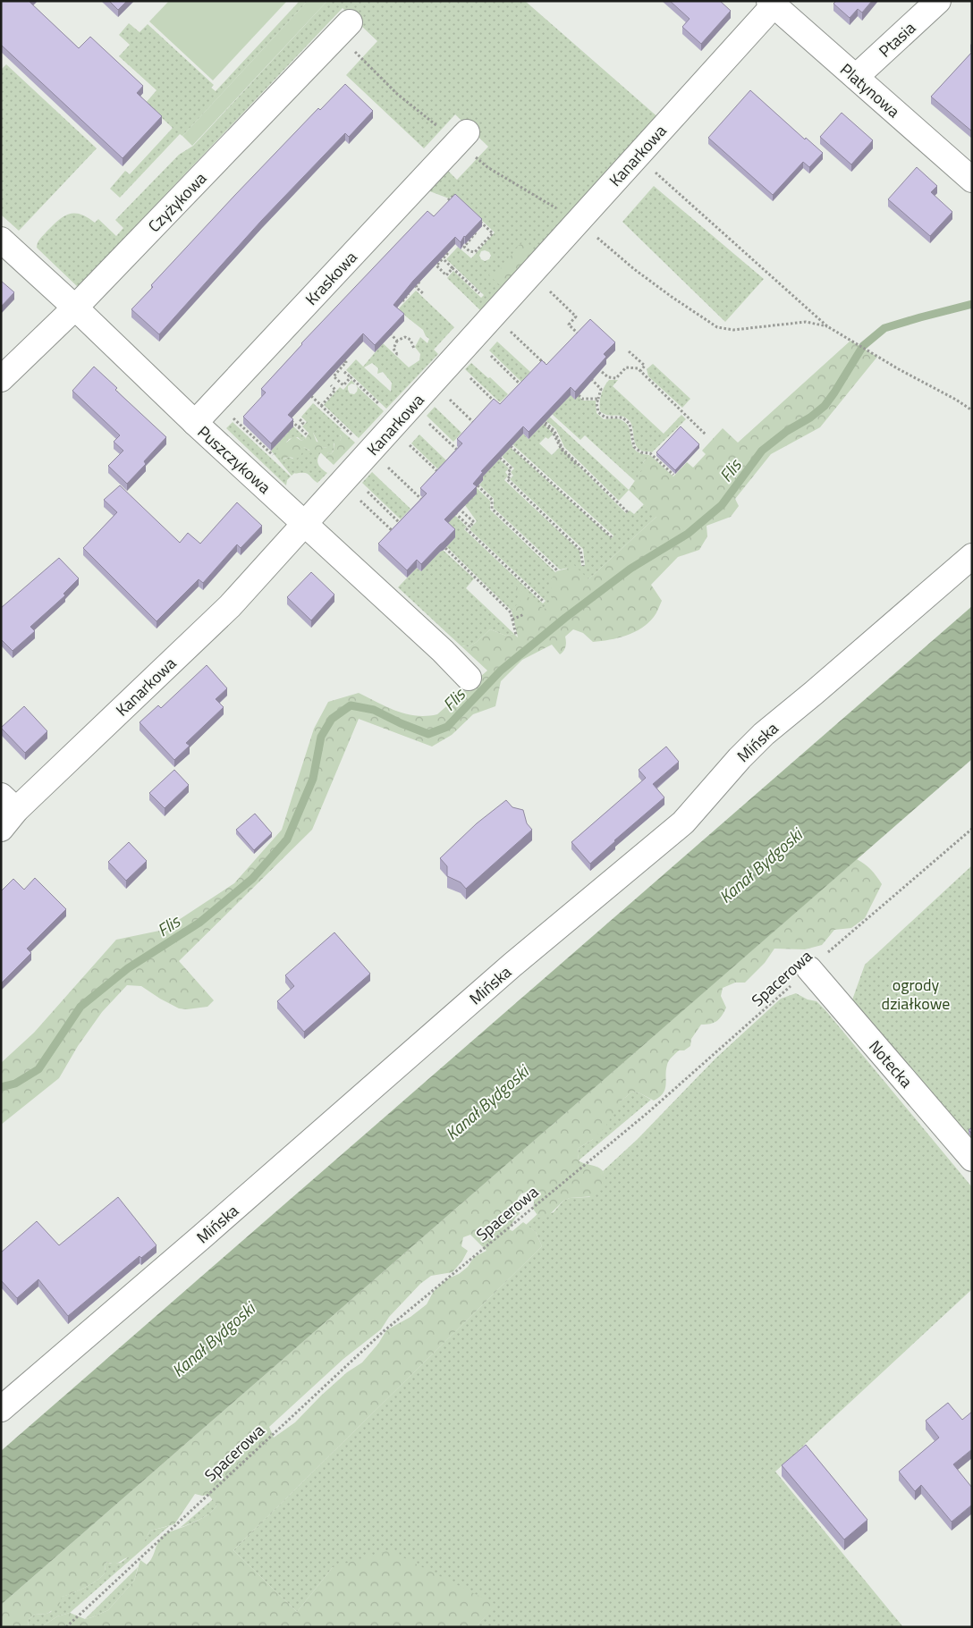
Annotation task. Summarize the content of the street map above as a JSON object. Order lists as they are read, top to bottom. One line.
{"streets":{"street":["Ptasia","Platynowa","Kanarkowa","Czyżykowa","Kraskowa","Puszczykowa","Mińska","Notecka"],"path":["Spacerowa"]},"crossings":[["Ptasia","Platynowa"],["Platynowa","Kanarkowa"],["Kanarkowa","Puszczykowa"],["Czyżykowa","Puszczykowa"],["Kraskowa","Puszczykowa"],["Spacerowa","Notecka"]],"water":["Flis","Kanał Bydgoski"],"parks":["ogrody działkowe"]}
